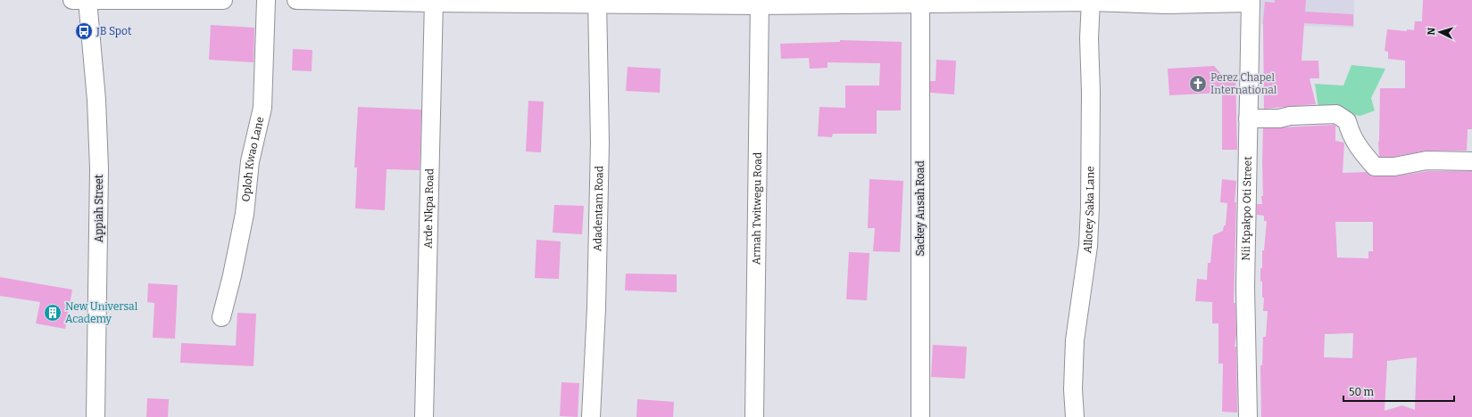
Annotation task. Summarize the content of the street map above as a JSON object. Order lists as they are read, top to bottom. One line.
{"streets":{"street":["Oploh Kwao Lane","Appiah Street","Arde Nkpa Road","Adadentam Road","Armah Twitwegu Road","Sackey Ansah Road","Nii Kpakpo Oti Street","Allotey Saka Lane"]},"places":{"bus stop":["JB Spot"],"church":["Perez Chapel International"],"building":["New Universal Academy"]},"scale_bar":"50 m","north":"left"}
